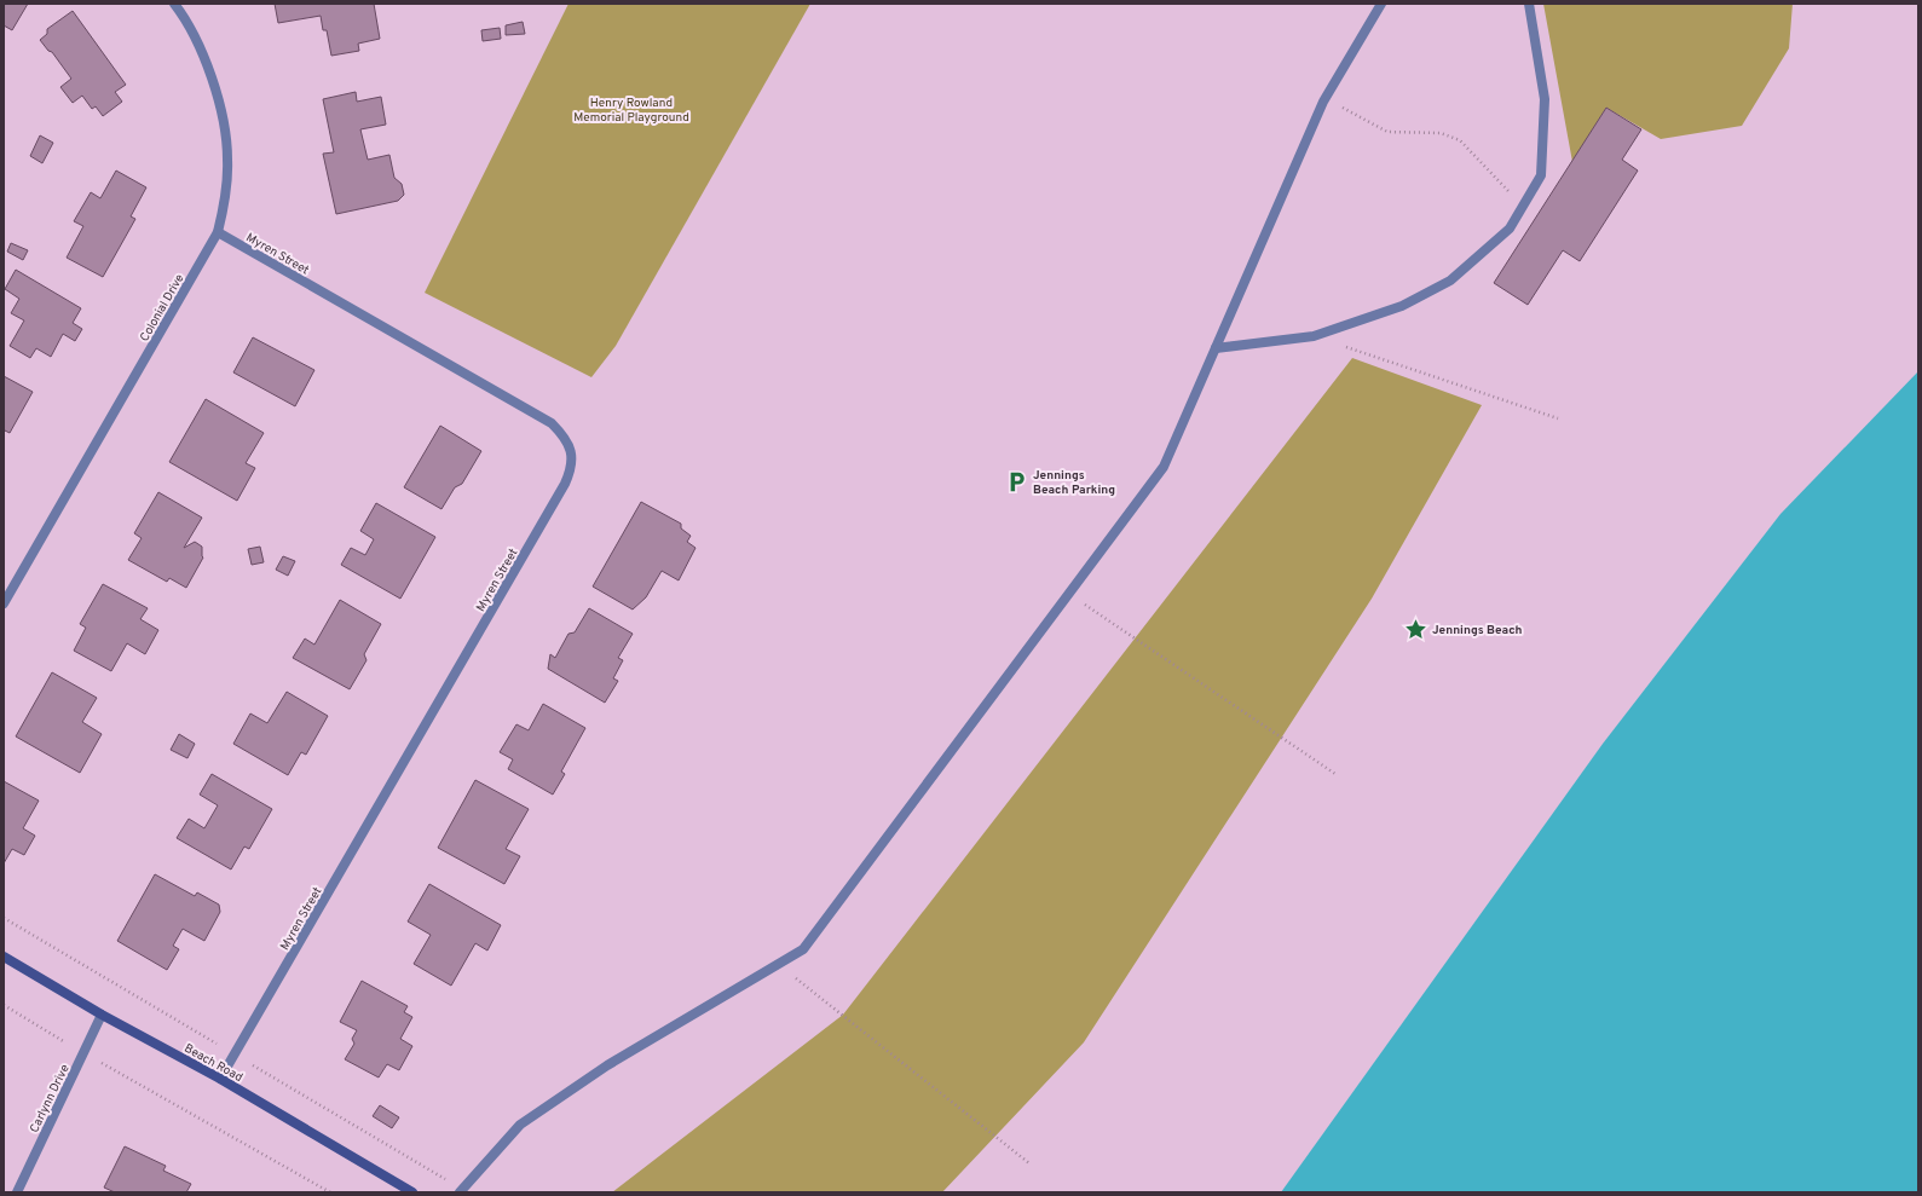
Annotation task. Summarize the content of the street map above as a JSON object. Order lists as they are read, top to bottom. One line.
{"streets":{"street":["Myren Street","Colonial Drive","Beach Road","Carlynn Drive"]},"crossings":[["Myren Street","Colonial Drive"],["Myren Street","Beach Road"],["Beach Road","Carlynn Drive"]],"parks":["Henry Rowland Memorial Playground"],"places":{"parking":["Jennings Beach Parking"],"place":["Jennings Beach"]}}
